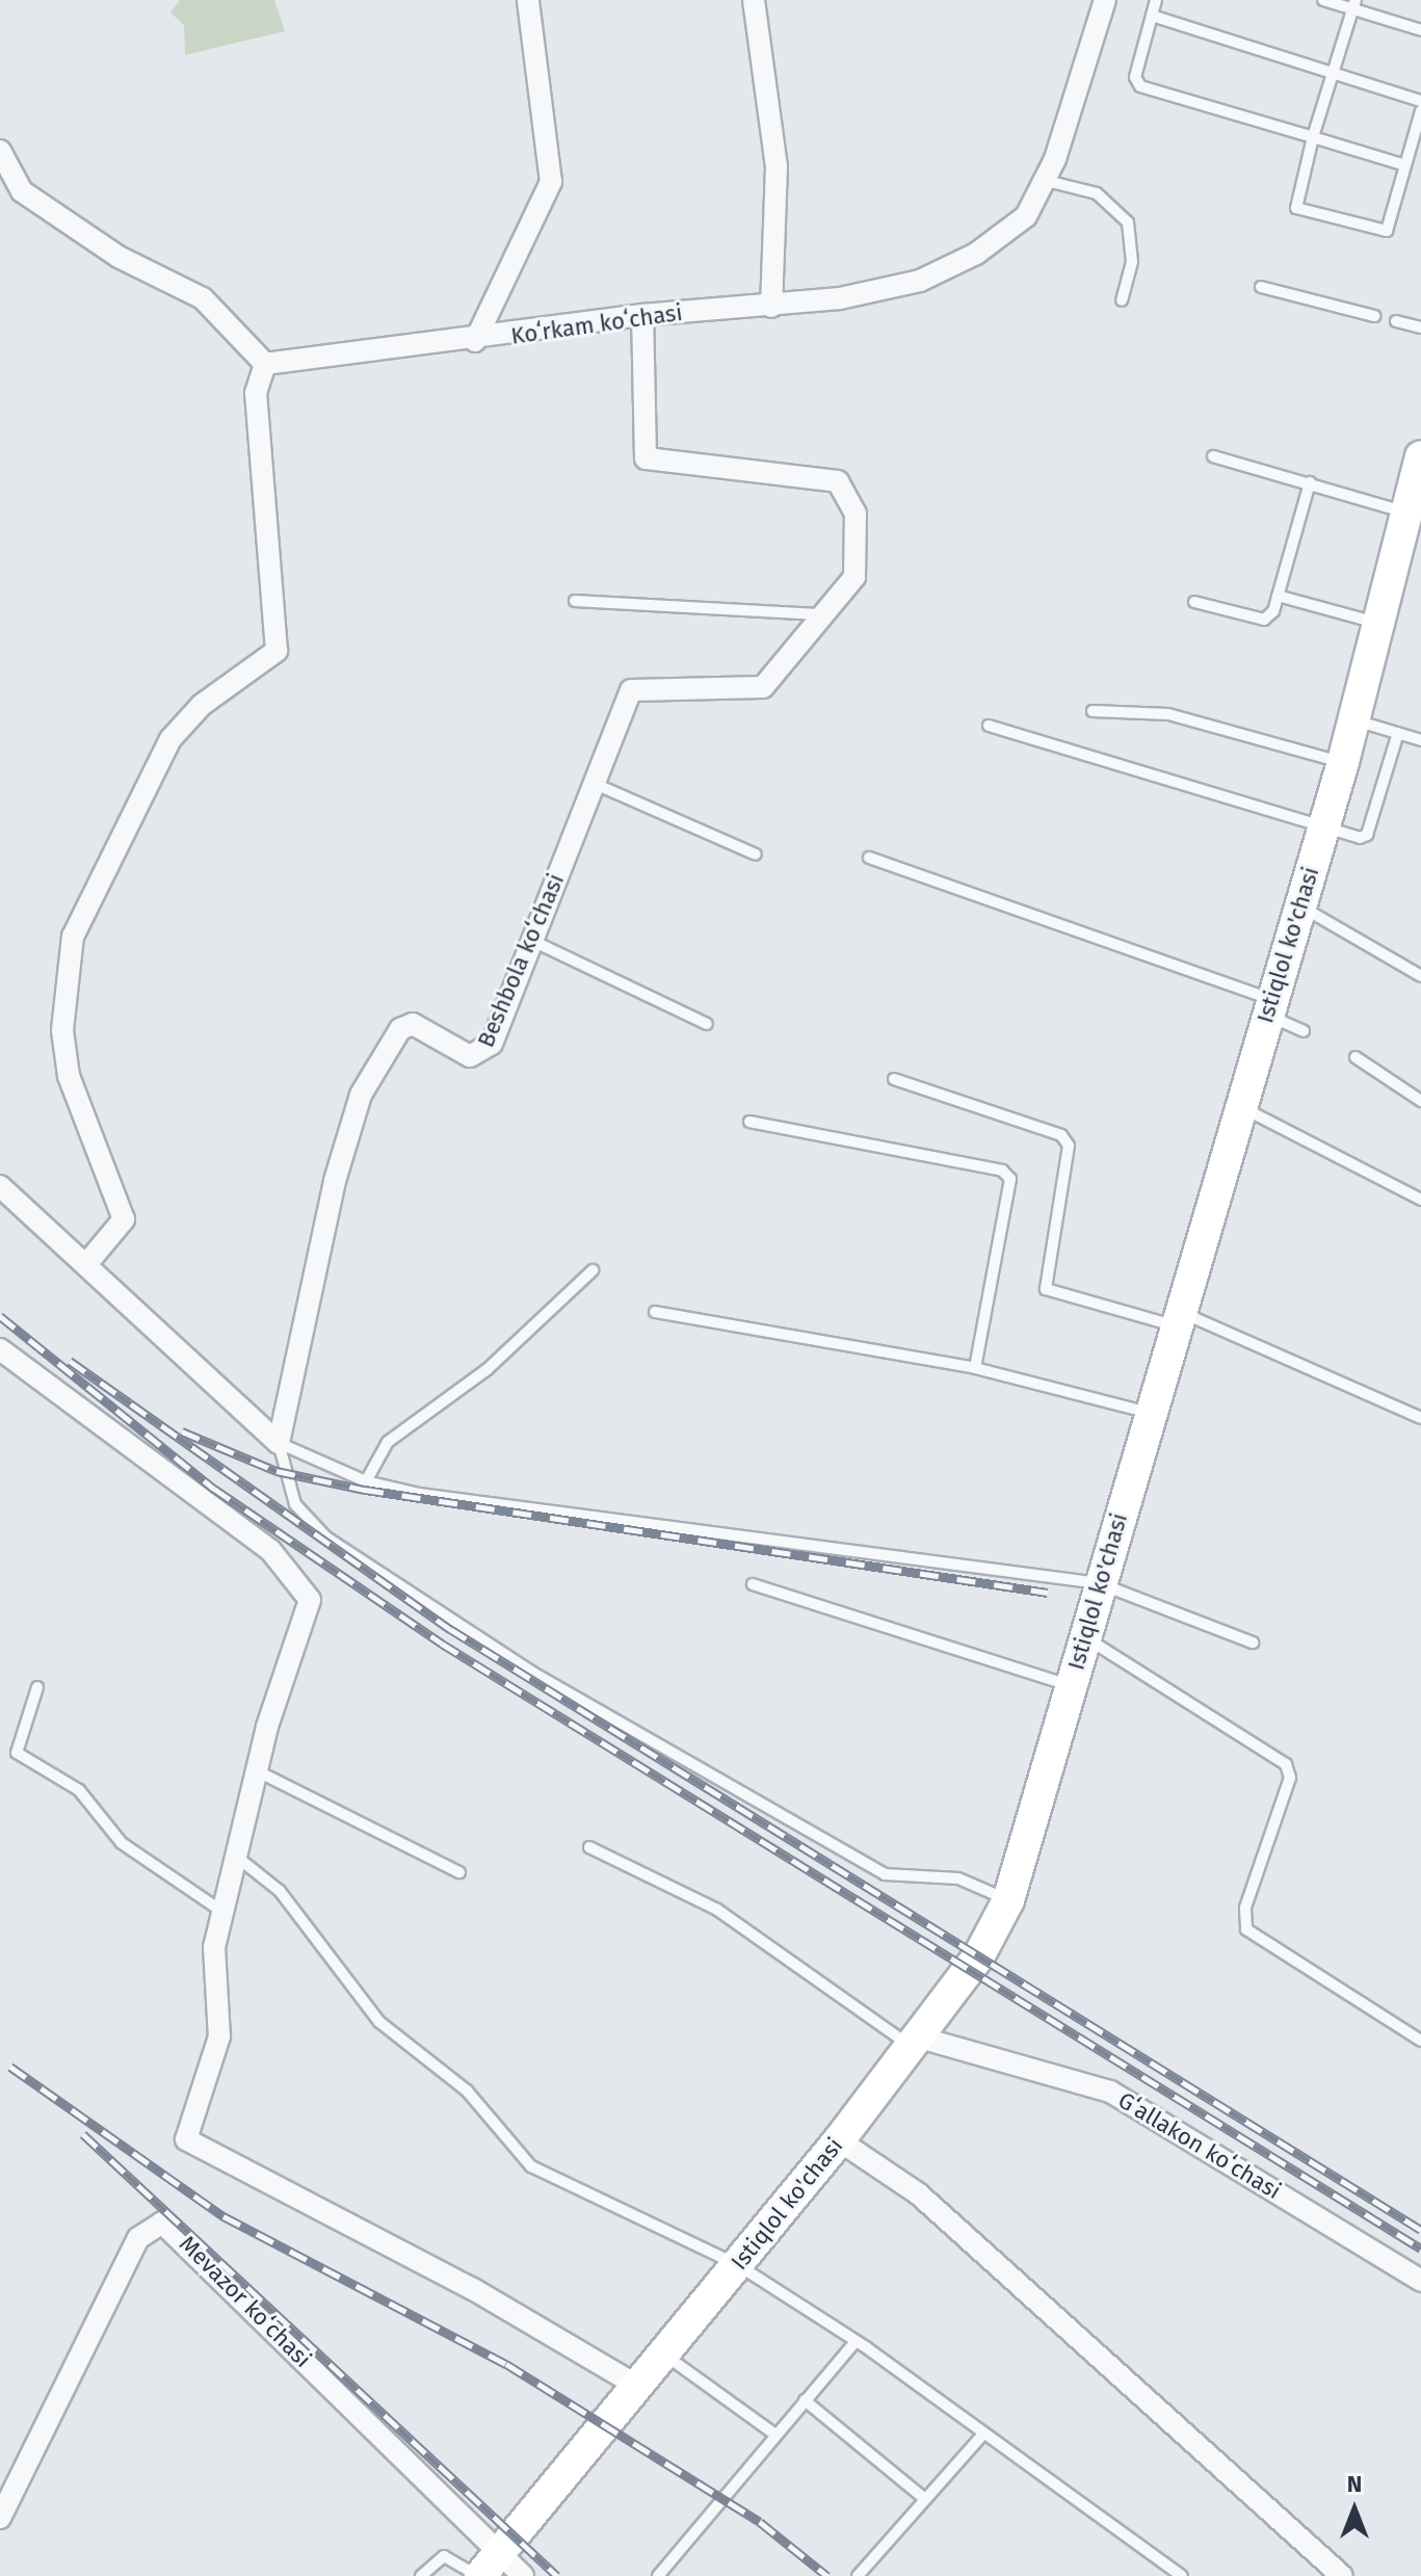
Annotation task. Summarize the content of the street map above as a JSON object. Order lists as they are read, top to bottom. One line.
{"streets":{"main road":["Istiqlol ko'chasi"],"street":["Koʻrkam koʻchasi","Beshbola koʻchasi","Gʻallakon koʻchasi","Mevazor koʻchasi"]},"crossings":[["Koʻrkam koʻchasi","Beshbola koʻchasi"],["Istiqlol ko'chasi","Gʻallakon koʻchasi"],["Istiqlol ko'chasi","Mevazor koʻchasi"]],"north":"top"}
